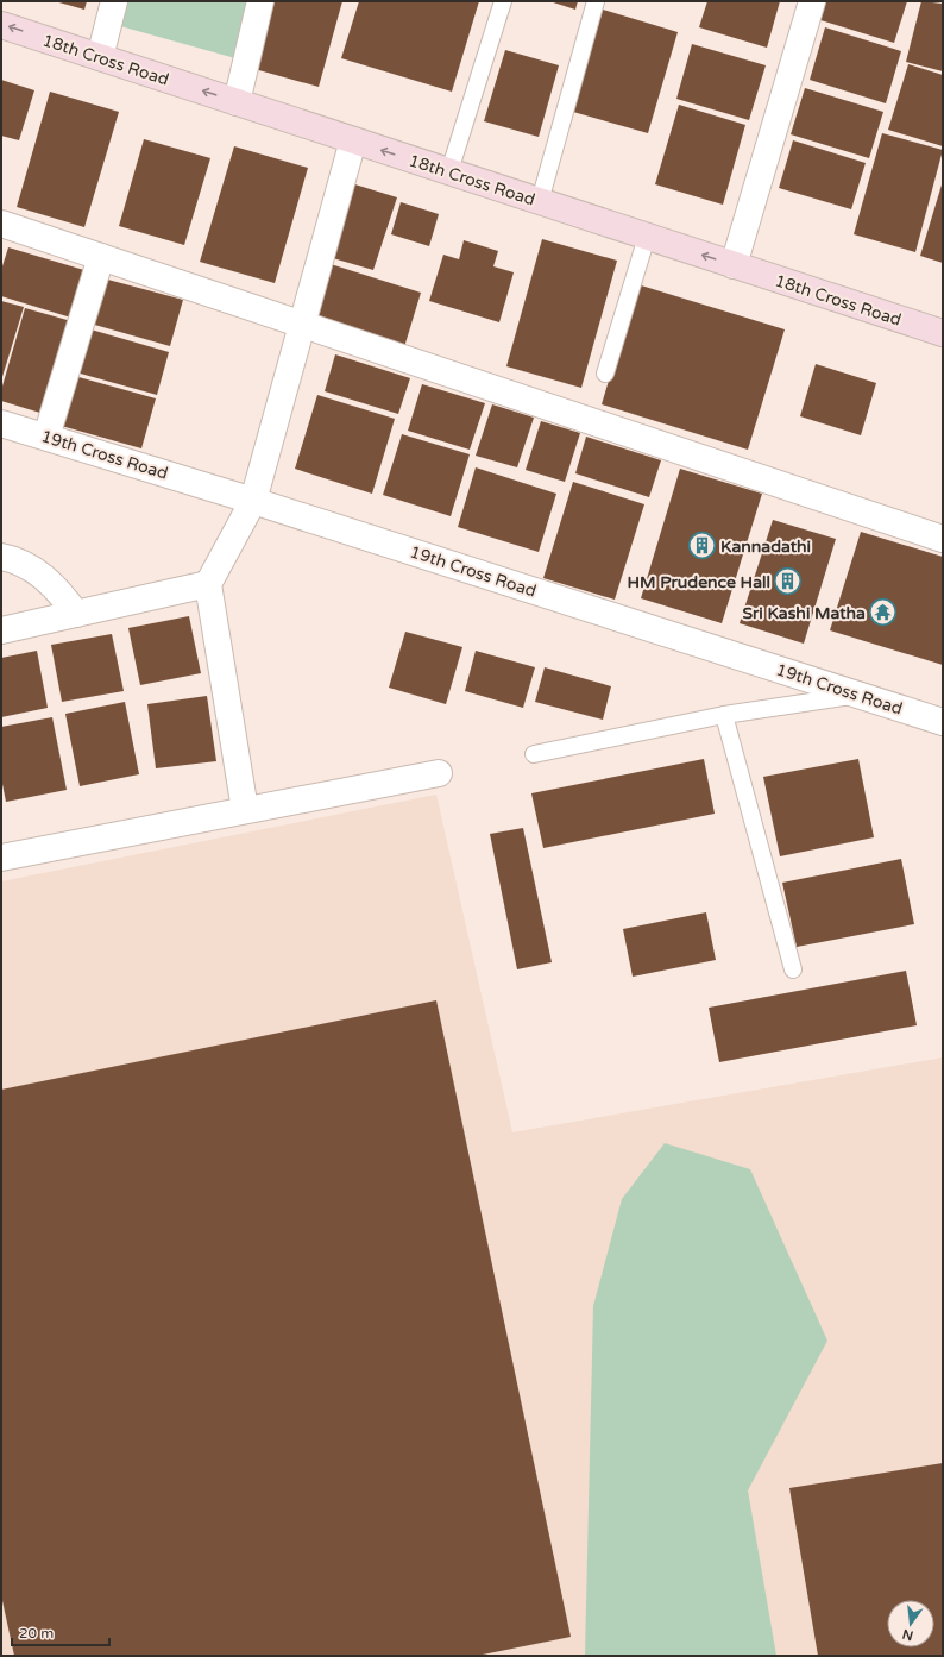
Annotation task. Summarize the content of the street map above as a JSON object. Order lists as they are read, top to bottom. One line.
{"streets":{"main road":["18th Cross Road"],"street":["19th Cross Road"]},"one_way":["18th Cross Road"],"places":{"building":["Kannadathi","HM Prudence Hall"],"temple":["Sri Kashi Matha"]},"scale_bar":"20 m","north":"bottom"}
